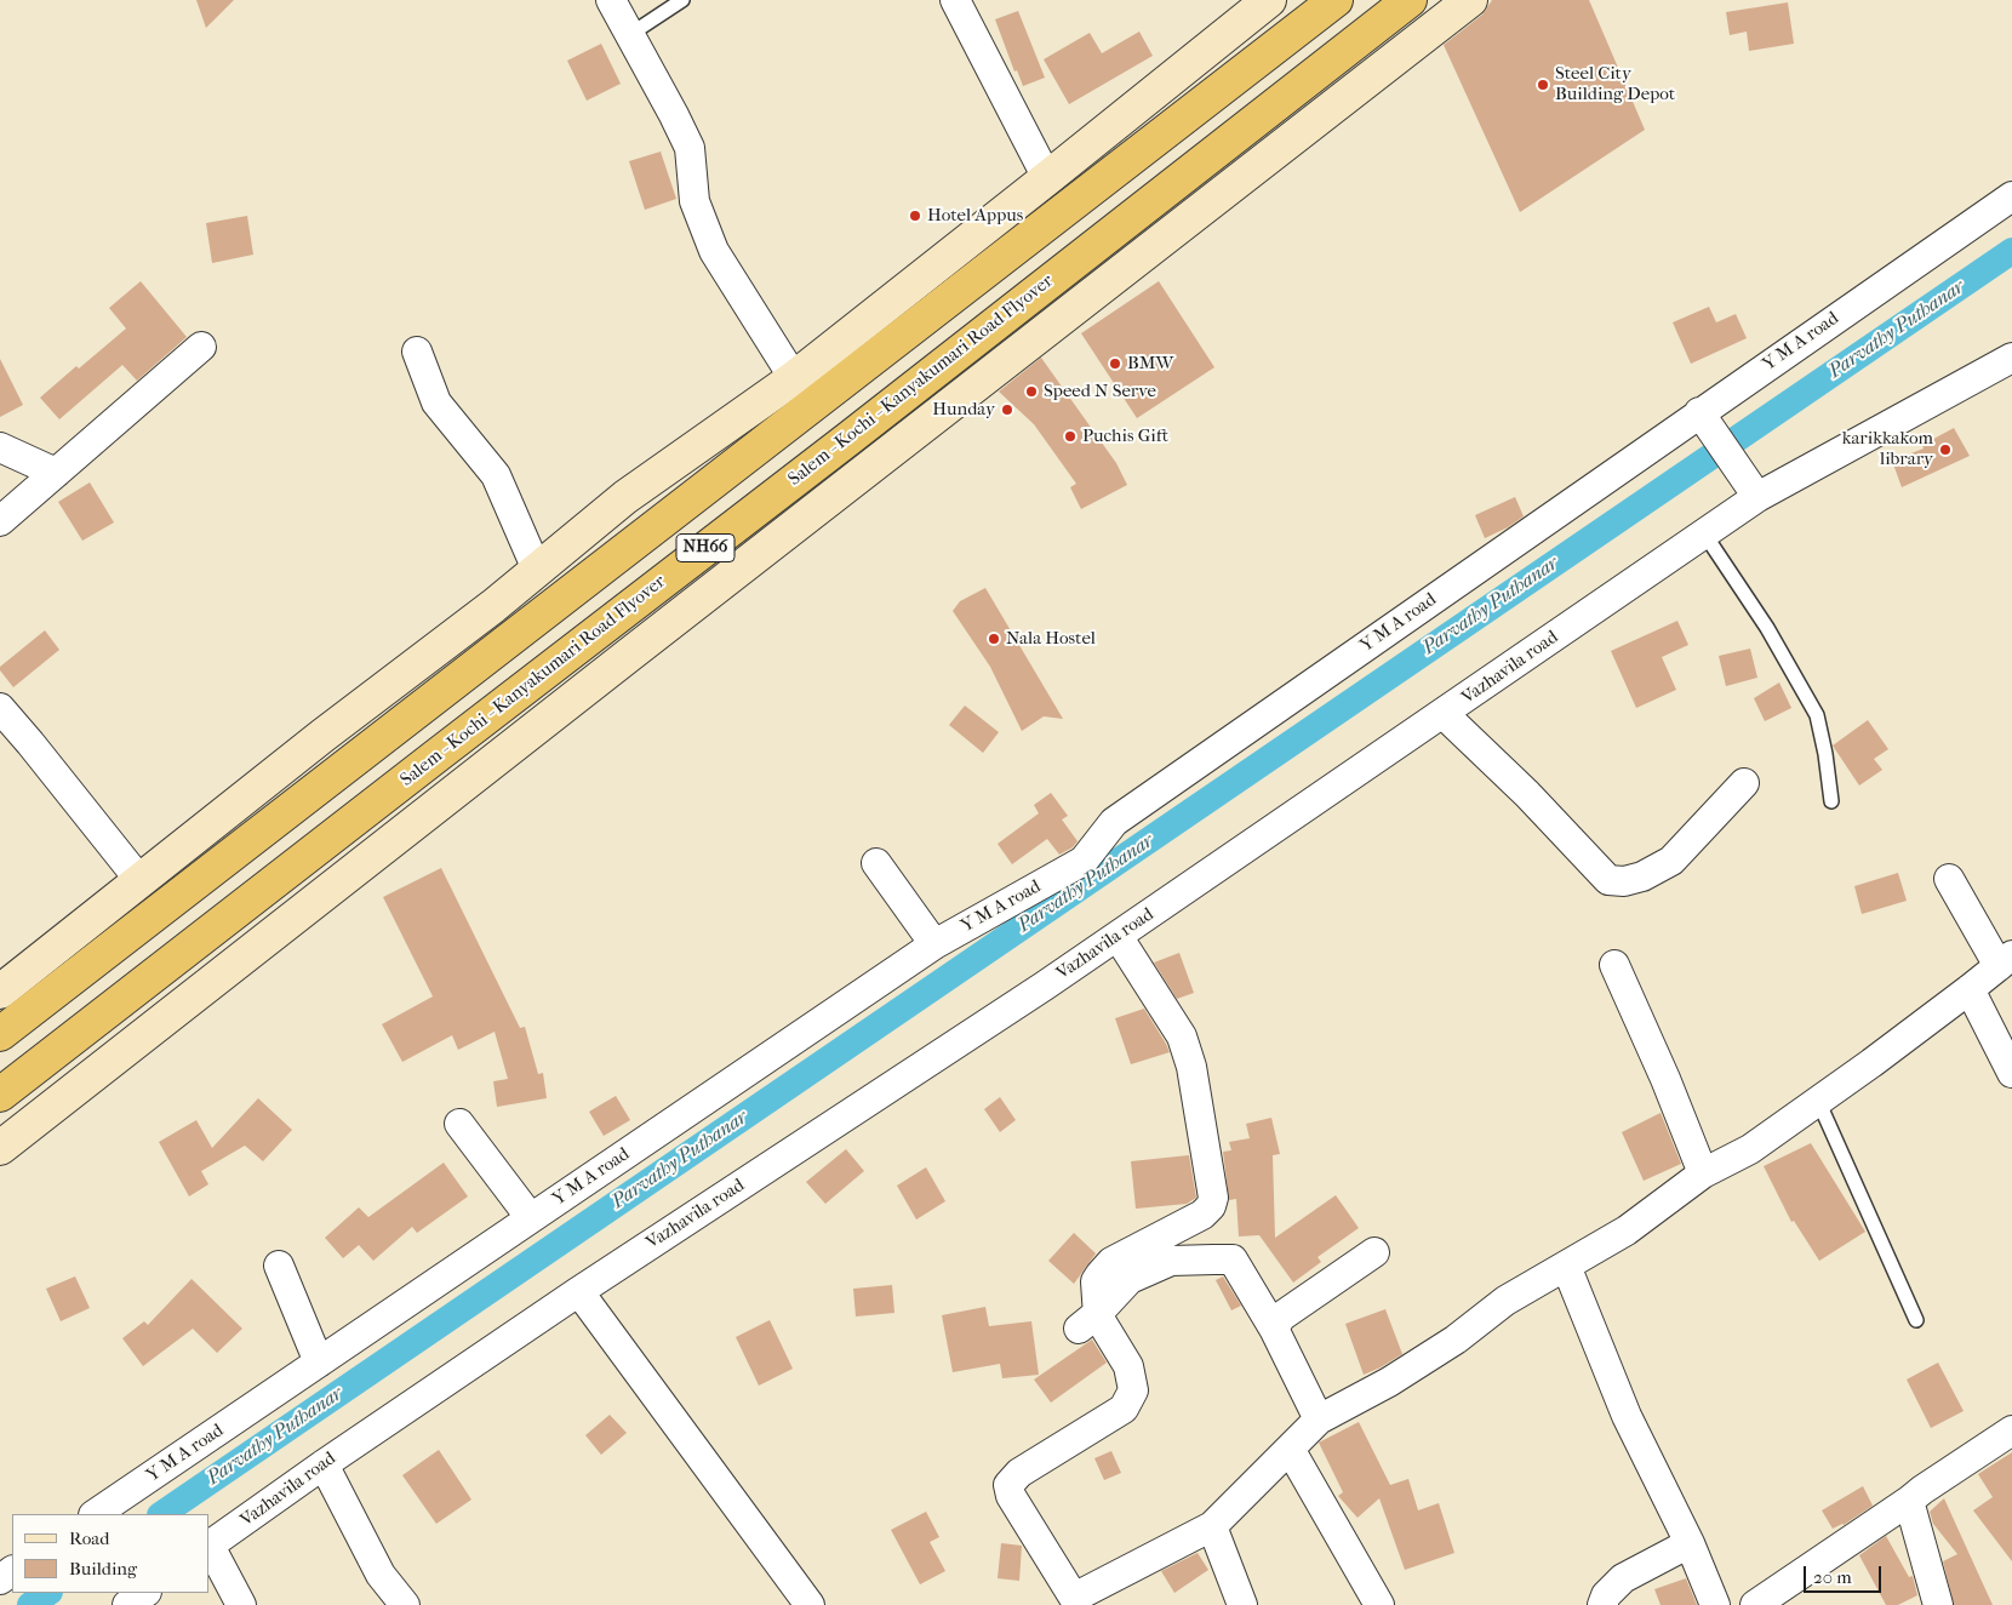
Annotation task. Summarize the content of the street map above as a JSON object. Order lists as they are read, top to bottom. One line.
{"streets":{"highway":["Salem - Kochi - Kanyakumari Road Flyover","NH66"],"street":["Y M A road","Vazhavila road"]},"water":["Parvathy Puthanar"],"places":["Steel City Building Depot","Hotel Appus","BMW","Speed N Serve","Hunday","Puchis Gift","karikkakom library","Nala Hostel"],"legend":["Road","Building"],"scale_bar":"20 m"}
